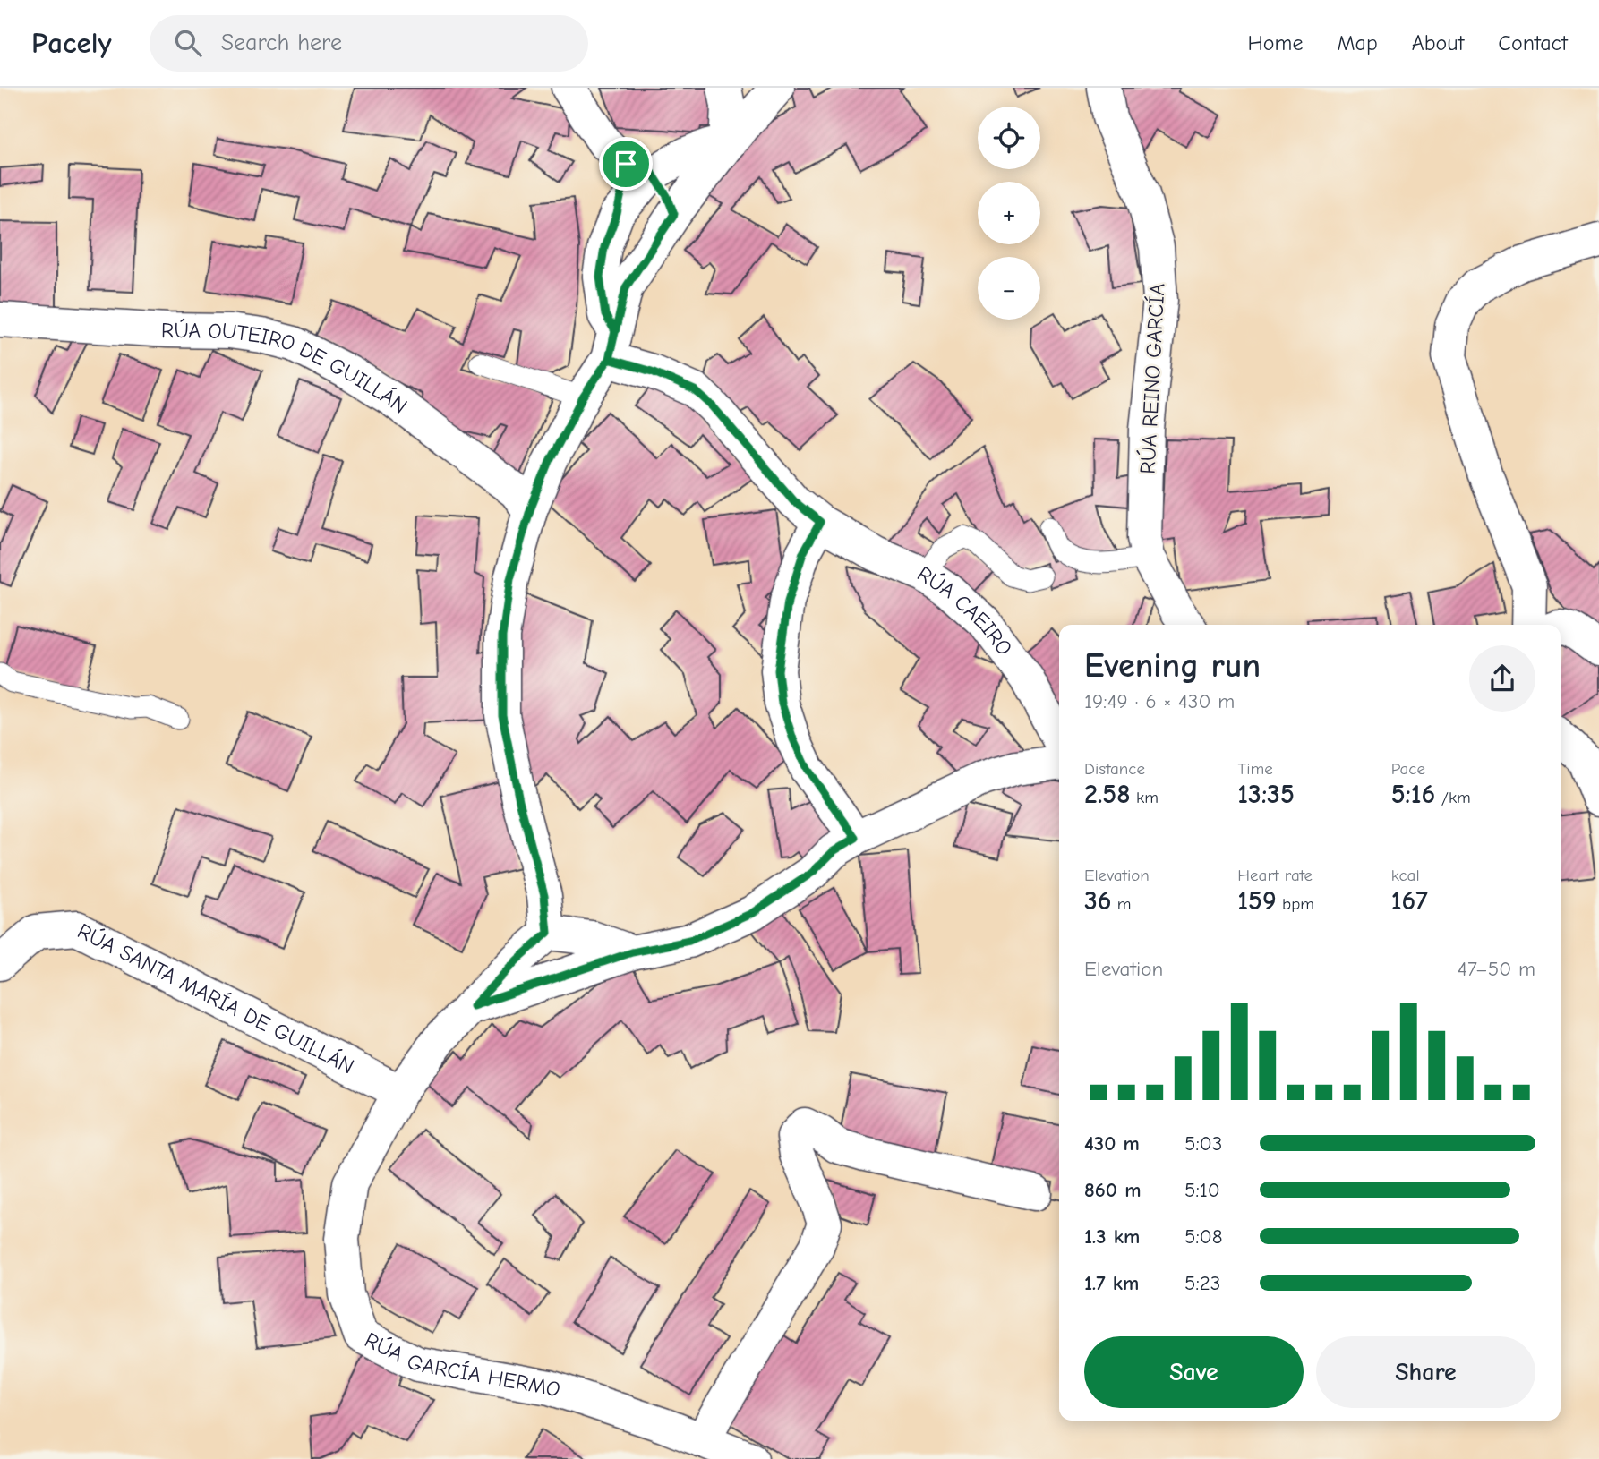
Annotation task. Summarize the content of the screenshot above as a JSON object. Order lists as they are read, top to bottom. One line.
{"streets":{"street":["RÚA OUTEIRO DE GUILLÁN","RÚA REINO GARCÍA","RÚA CAEIRO","RÚA SANTA MARÍA DE GUILLÁN","RÚA GARCÍA HERMO"]},"crossings":[["RÚA SANTA MARÍA DE GUILLÁN","RÚA GARCÍA HERMO"]],"page":{"header":"Pacely","search":"Search here","nav":["Home","Map","About","Contact"],"map_buttons":["+","−"],"heading":["Evening run","19:49 · 6 × 430 m"],"stats":[["Distance","2.58 km"],["Time","13:35"],["Pace","5:16 /km"],["Elevation","36 m"],["Heart rate","159 bpm"],["kcal","167"]],"chart":["Elevation","47–50 m"],"list":[{"name":"430 m","note":"5:03"},{"name":"860 m","note":"5:10"},{"name":"1.3 km","note":"5:08"},{"name":"1.7 km","note":"5:23"}],"buttons":["Save","Share"]}}
